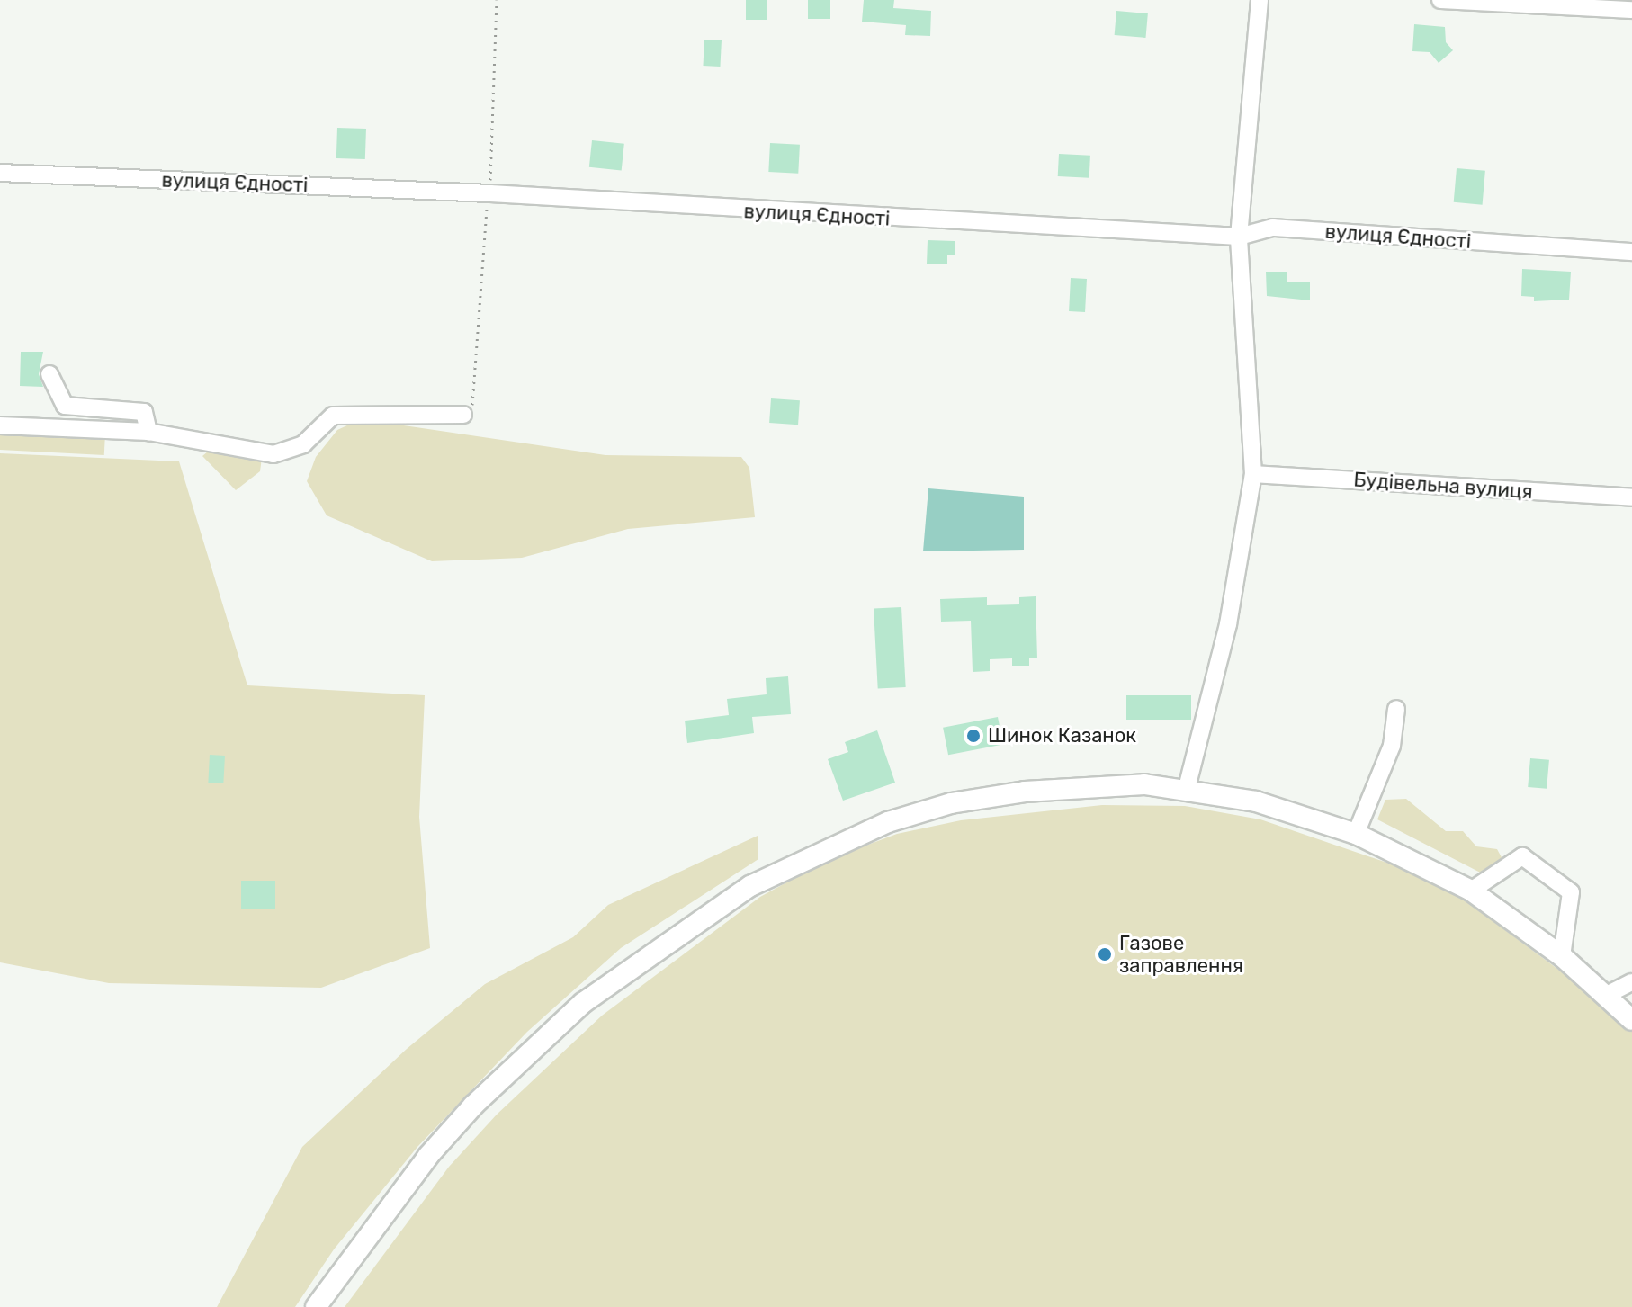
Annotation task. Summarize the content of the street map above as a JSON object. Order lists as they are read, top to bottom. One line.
{"streets":{"street":["вулиця Єдності","Будівельна вулиця"]},"places":["Шинок Казанок","Газове заправлення"]}
